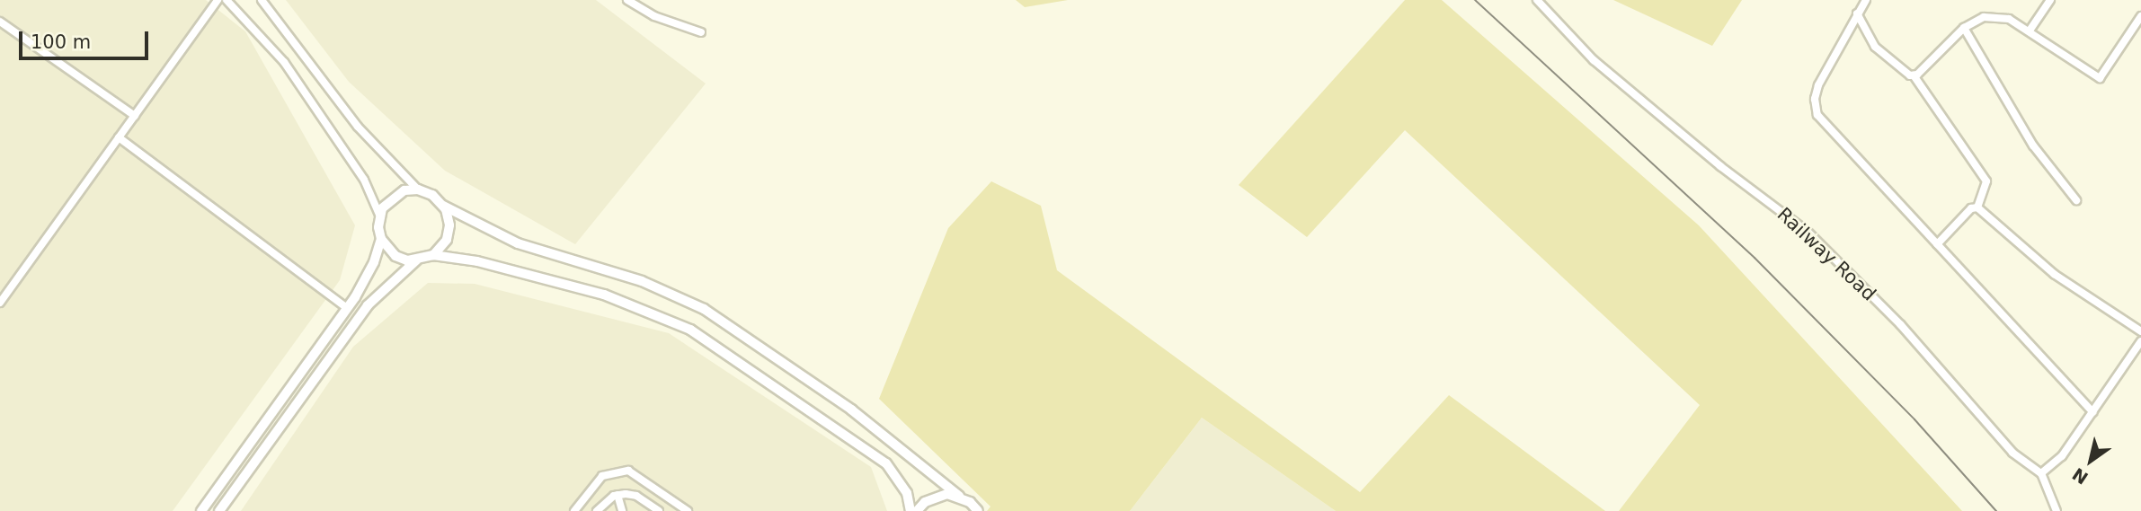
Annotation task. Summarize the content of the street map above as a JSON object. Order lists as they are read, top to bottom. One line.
{"streets":{"street":["Railway Road"]},"scale_bar":"100 m","north":"bottom left"}
